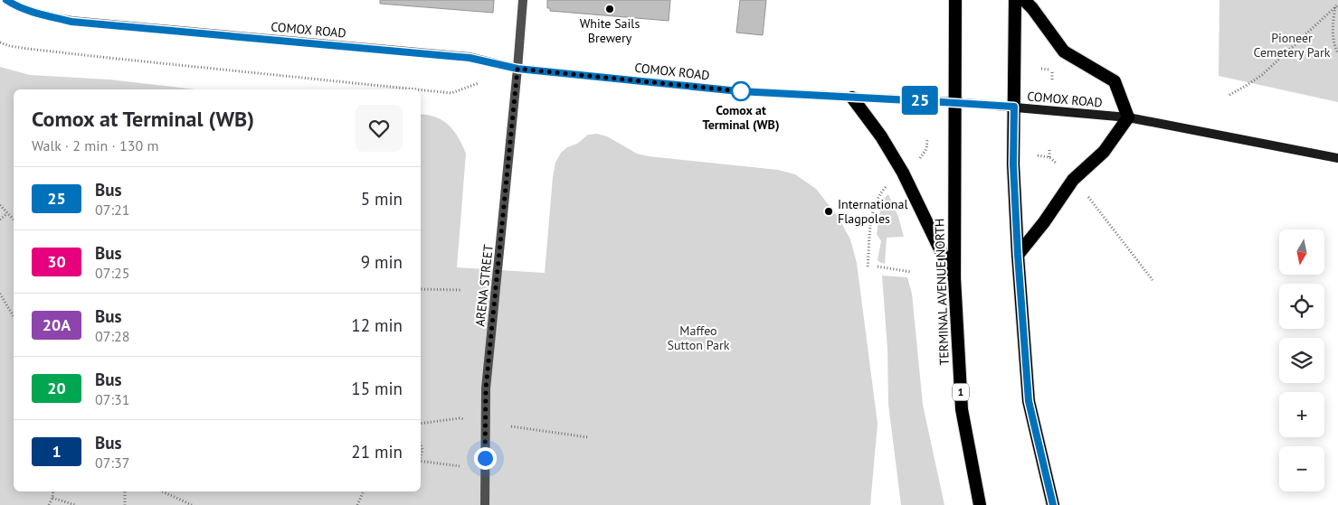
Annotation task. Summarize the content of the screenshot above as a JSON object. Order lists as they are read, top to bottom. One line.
{"streets":{"highway":["TERMINAL AVENUE NORTH","1"],"main road":["COMOX ROAD"],"street":["ARENA STREET"]},"crossings":[["COMOX ROAD","ARENA STREET"],["COMOX ROAD","TERMINAL AVENUE NORTH"],["COMOX ROAD","1"],["TERMINAL AVENUE NORTH","1"]],"parks":["Pioneer Cemetery Park","Maffeo Sutton Park"],"places":["White Sails Brewery","Comox at Terminal (WB)","International Flagpoles"],"lines":["bus line 25"],"north":"bottom","page":{"on_map":"25","heading":["Comox at Terminal (WB)","Walk · 2 min · 130 m"],"list":[{"mark":"25","name":"Bus","note":"07:21","value":"5 min"},{"mark":"30","name":"Bus","note":"07:25","value":"9 min"},{"mark":"20A","name":"Bus","note":"07:28","value":"12 min"},{"mark":"20","name":"Bus","note":"07:31","value":"15 min"},{"mark":"1","name":"Bus","note":"07:37","value":"21 min"}],"map_buttons":["+","−"]}}
